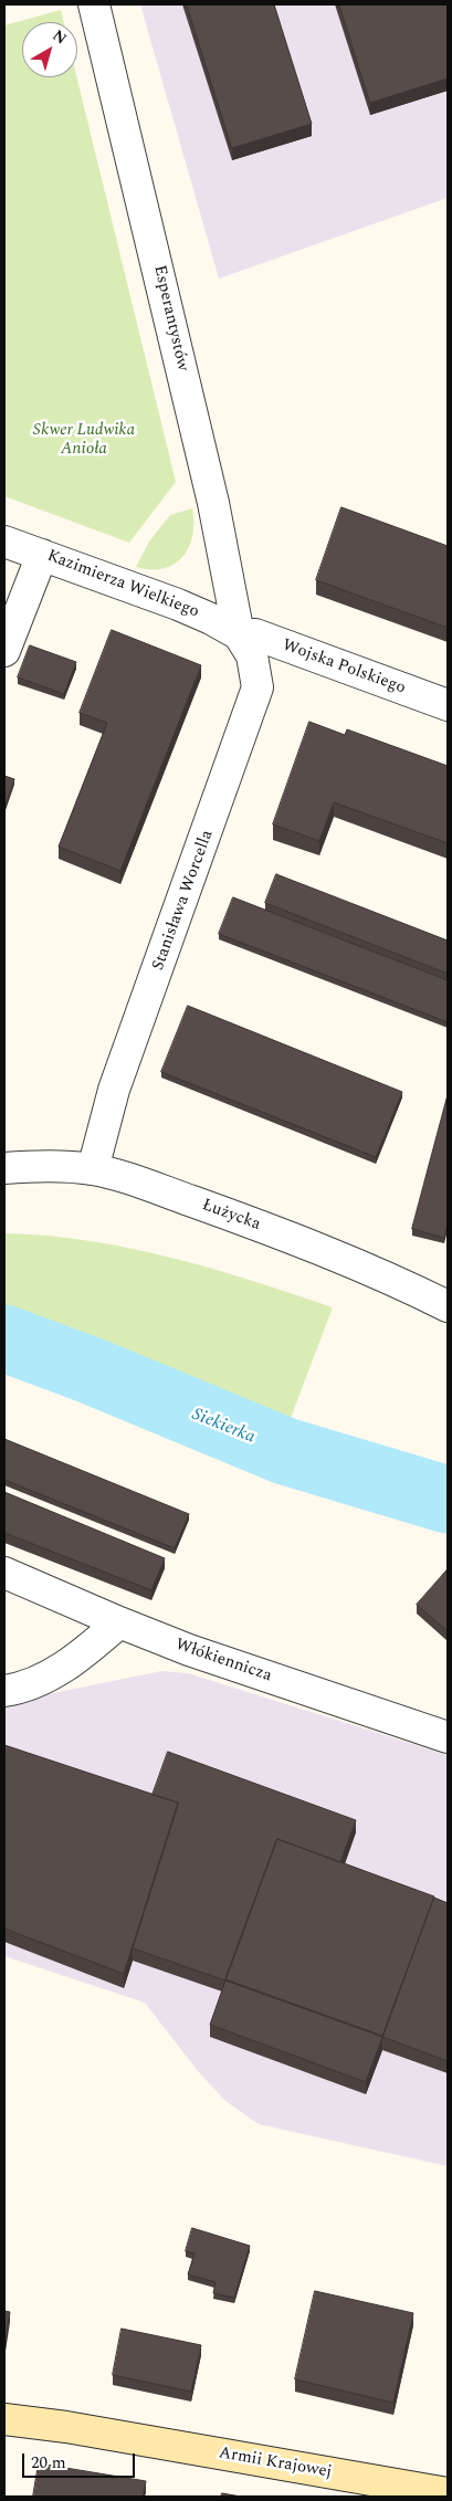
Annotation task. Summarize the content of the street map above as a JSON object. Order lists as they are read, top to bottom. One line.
{"streets":{"main road":["Armii Krajowej"],"street":["Esperantystów","Kazimierza Wielkiego","Wojska Polskiego","Stanisława Worcella","Łużycka","Włókiennicza"]},"crossings":[["Esperantystów","Kazimierza Wielkiego"],["Esperantystów","Wojska Polskiego"],["Esperantystów","Stanisława Worcella"],["Kazimierza Wielkiego","Wojska Polskiego"],["Kazimierza Wielkiego","Stanisława Worcella"],["Wojska Polskiego","Stanisława Worcella"],["Stanisława Worcella","Łużycka"]],"water":["Siekierka"],"parks":["Skwer Ludwika Anioła"],"scale_bar":"20 m","north":"top right"}
